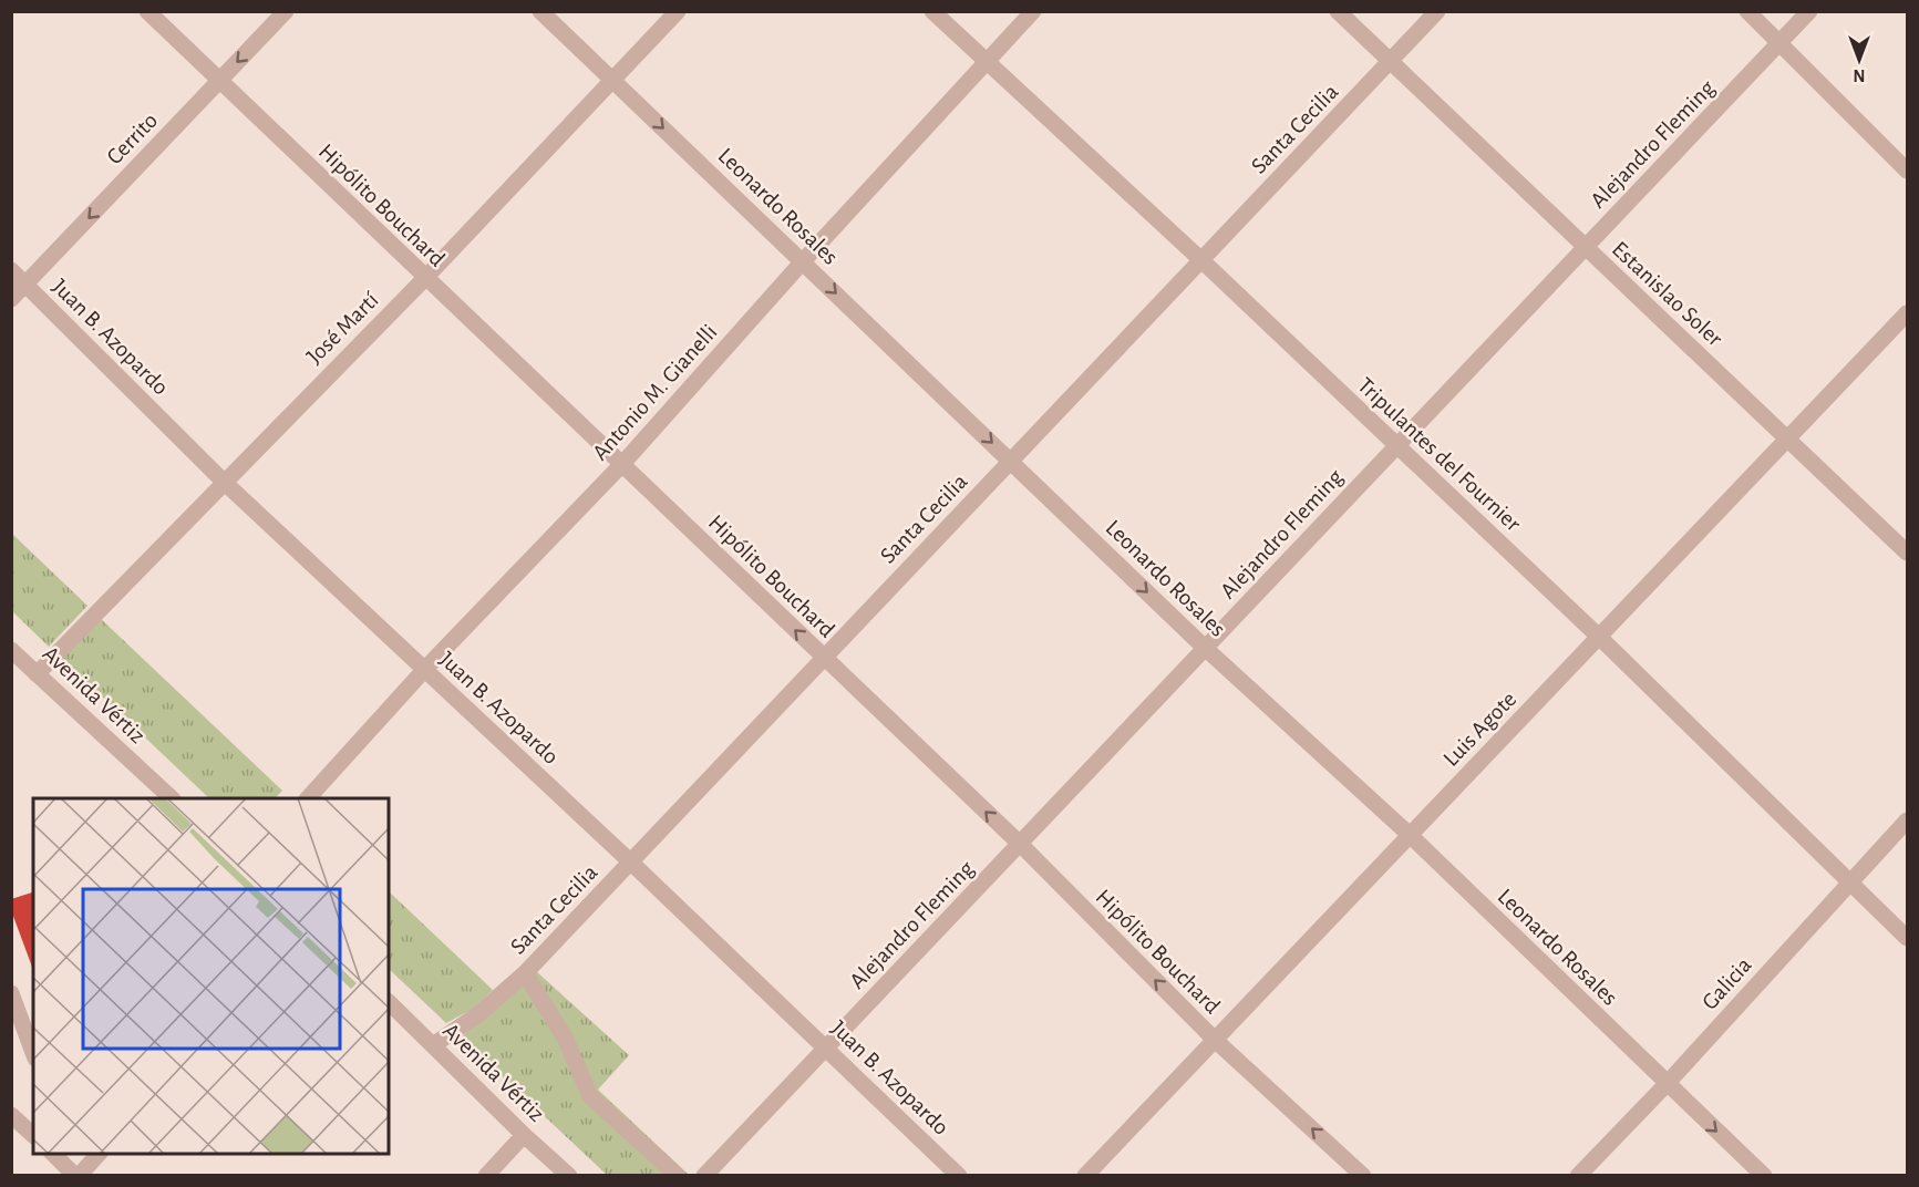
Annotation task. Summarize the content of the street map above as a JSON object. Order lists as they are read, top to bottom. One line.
{"streets":{"street":["Santa Cecilia","Cerrito","Alejandro Fleming","Hipólito Bouchard","Leonardo Rosales","Estanislao Soler","José Martí","Juan B. Azopardo","Antonio M. Gianelli","Tripulantes del Fournier","Avenida Vértiz","Luis Agote","Galicia"]},"crossings":[["Santa Cecilia","Hipólito Bouchard"],["Santa Cecilia","Leonardo Rosales"],["Santa Cecilia","Estanislao Soler"],["Santa Cecilia","Juan B. Azopardo"],["Santa Cecilia","Tripulantes del Fournier"],["Santa Cecilia","Avenida Vértiz"],["Cerrito","Hipólito Bouchard"],["Cerrito","Juan B. Azopardo"],["Alejandro Fleming","Hipólito Bouchard"],["Alejandro Fleming","Leonardo Rosales"],["Alejandro Fleming","Estanislao Soler"],["Alejandro Fleming","Juan B. Azopardo"],["Alejandro Fleming","Tripulantes del Fournier"],["Hipólito Bouchard","José Martí"],["Hipólito Bouchard","Antonio M. Gianelli"],["Hipólito Bouchard","Luis Agote"],["Leonardo Rosales","José Martí"],["Leonardo Rosales","Antonio M. Gianelli"],["Leonardo Rosales","Luis Agote"],["Leonardo Rosales","Galicia"],["Estanislao Soler","Luis Agote"],["José Martí","Juan B. Azopardo"],["José Martí","Avenida Vértiz"],["Juan B. Azopardo","Antonio M. Gianelli"],["Antonio M. Gianelli","Tripulantes del Fournier"],["Tripulantes del Fournier","Luis Agote"],["Tripulantes del Fournier","Galicia"]],"one_way":["Cerrito","Hipólito Bouchard","Leonardo Rosales"],"north":"bottom"}
